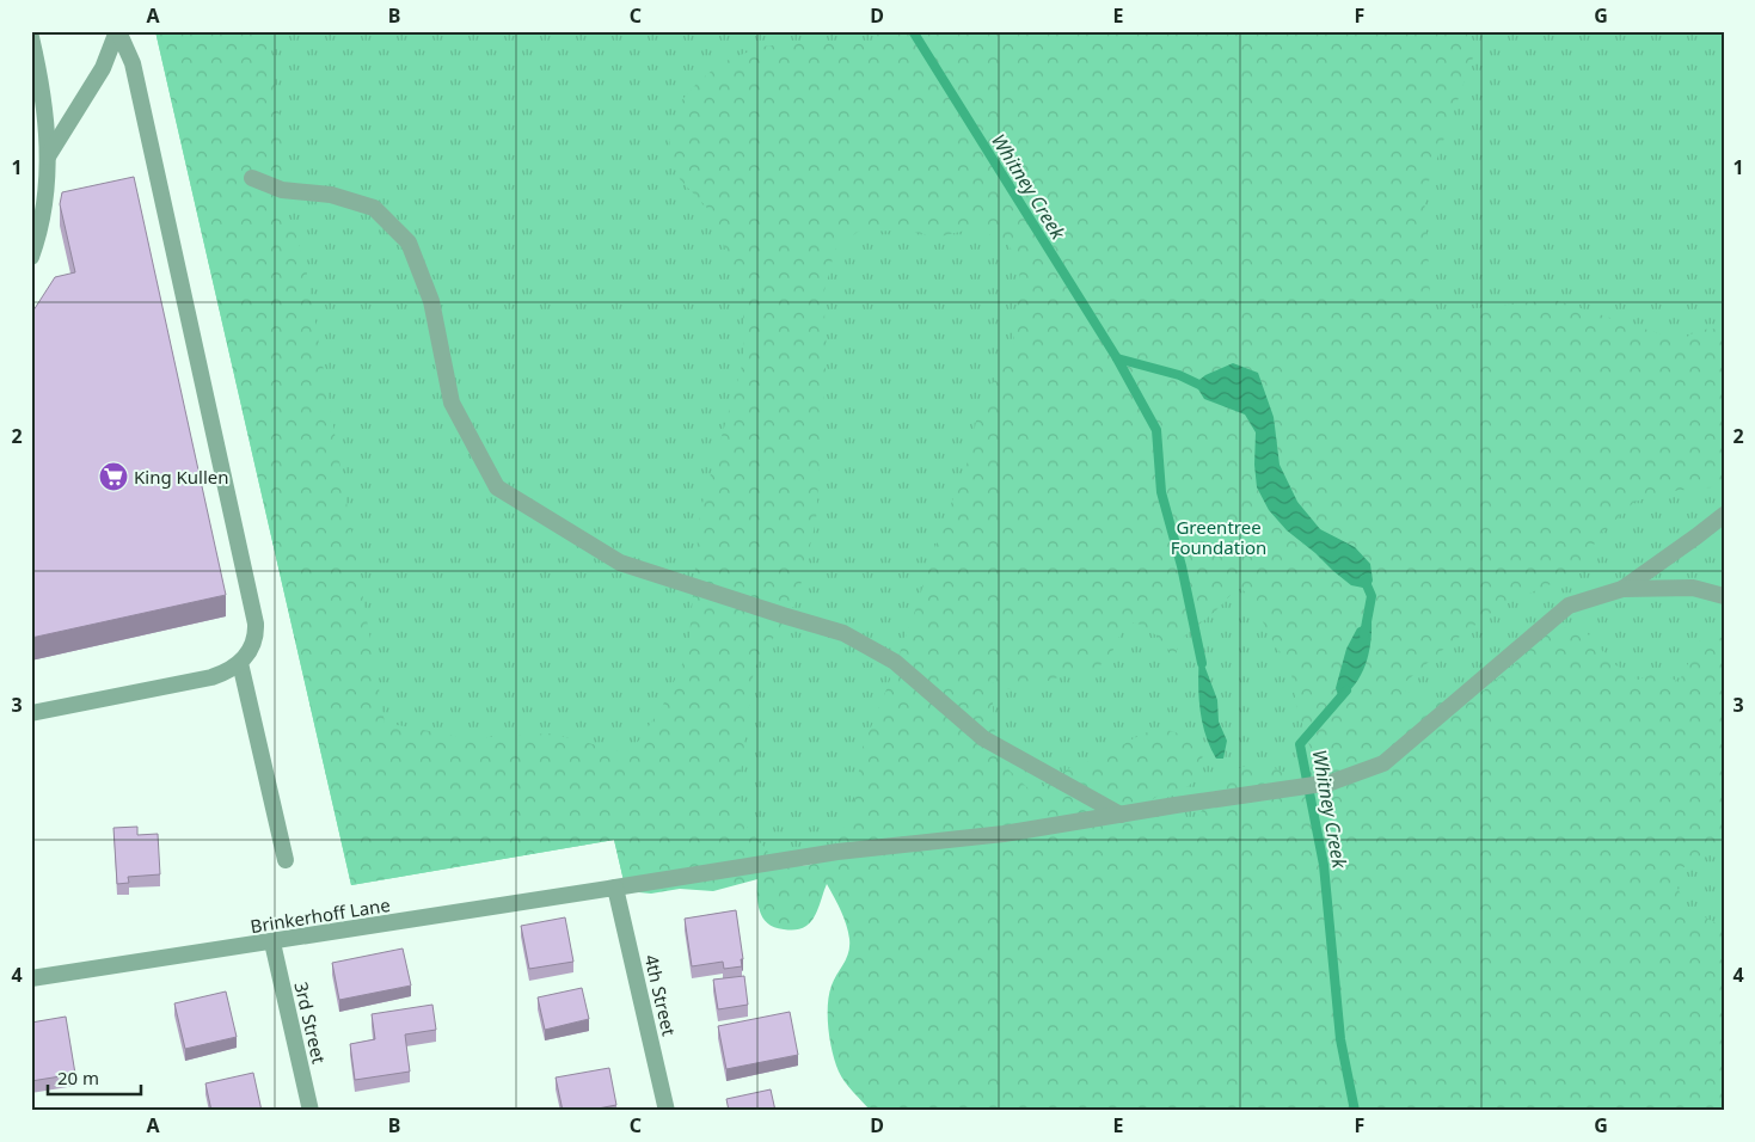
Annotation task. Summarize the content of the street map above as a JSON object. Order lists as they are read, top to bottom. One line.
{"streets":{"street":["Brinkerhoff Lane","4th Street","3rd Street"]},"crossings":[["Brinkerhoff Lane","4th Street"],["Brinkerhoff Lane","3rd Street"]],"water":["Whitney Creek"],"parks":["Greentree Foundation"],"places":{"supermarket":["King Kullen"]},"scale_bar":"20 m","grid":{"columns":["A","B","C","D","E","F","G"],"rows":["1","2","3","4"]}}
